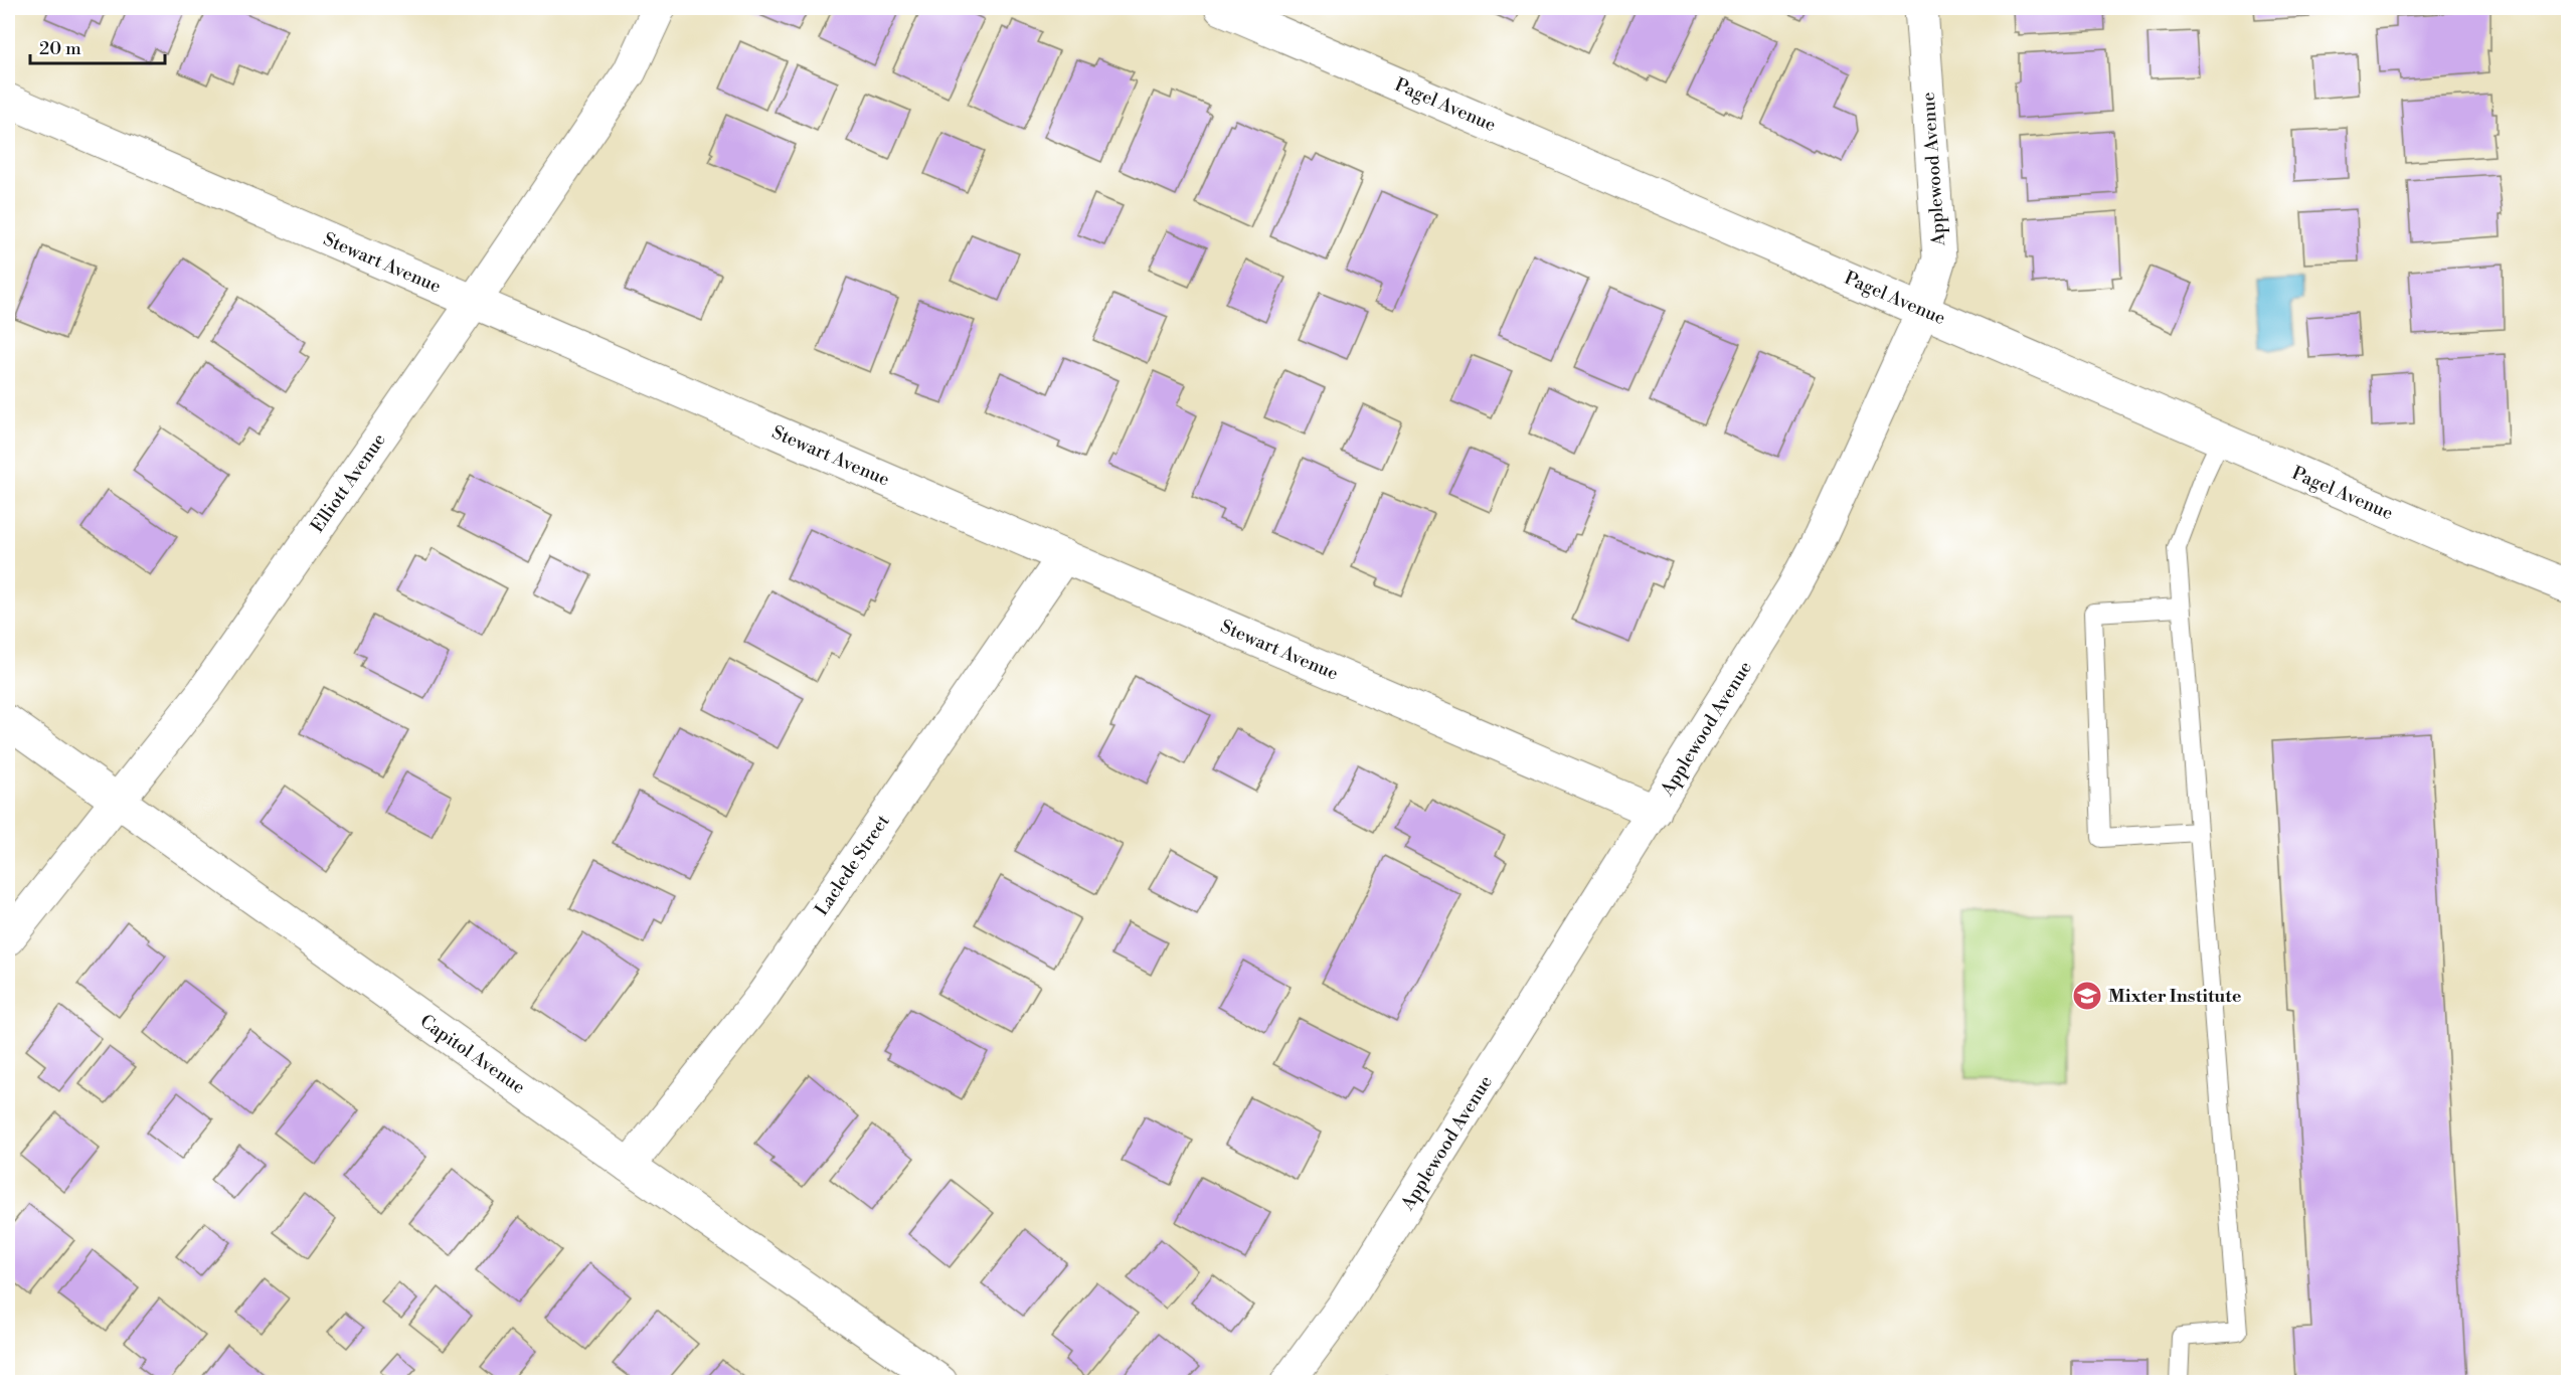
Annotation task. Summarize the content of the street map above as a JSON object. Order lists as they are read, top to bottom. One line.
{"streets":{"street":["Pagel Avenue","Applewood Avenue","Stewart Avenue","Elliott Avenue","Laclede Street","Capitol Avenue"]},"crossings":[["Pagel Avenue","Applewood Avenue"],["Applewood Avenue","Stewart Avenue"],["Stewart Avenue","Elliott Avenue"],["Stewart Avenue","Laclede Street"],["Elliott Avenue","Capitol Avenue"],["Laclede Street","Capitol Avenue"]],"places":{"school or university":["Mixter Institute"]},"scale_bar":"20 m"}
